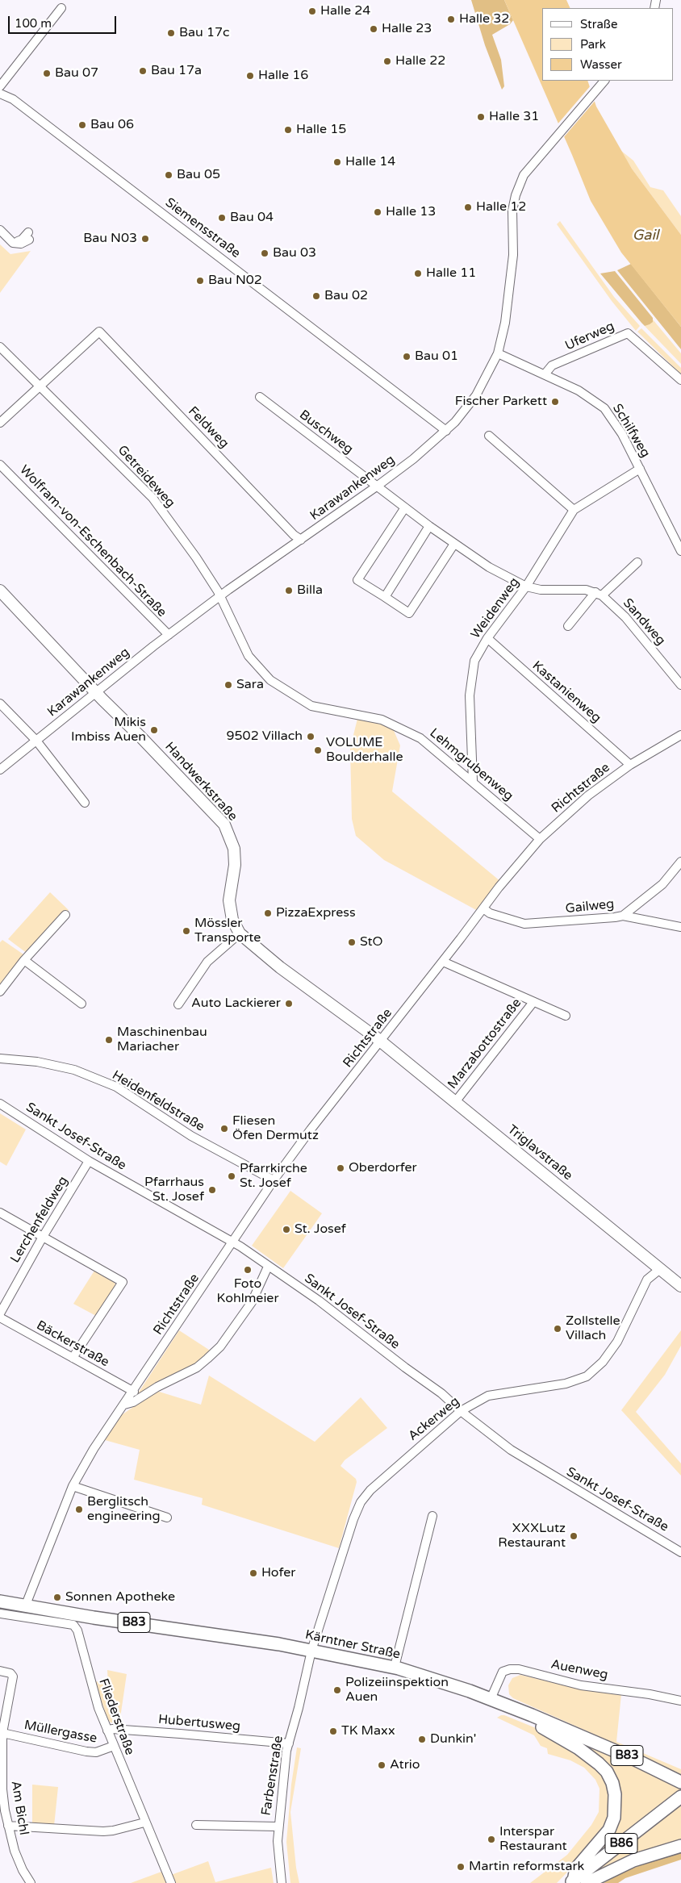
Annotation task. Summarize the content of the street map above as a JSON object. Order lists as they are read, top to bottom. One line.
{"streets":{"main road":["B83","Kärntner Straße","B86"],"street":["Siemensstraße","Uferweg","Feldweg","Schilfweg","Buschweg","Getreideweg","Karawankenweg","Wolfram-von-Eschenbach-Straße","Weidenweg","Sandweg","Kastanienweg","Lehmgrubenweg","Handwerkstraße","Richtstraße","Gailweg","Marzabottostraße","Heidenfeldstraße","Sankt Josef-Straße","Triglavstraße","Lerchenfeldweg","Bäckerstraße","Ackerweg","Auenweg","Fliederstraße","Hubertusweg","Müllergasse","Farbenstraße","Am Bichl"]},"crossings":[["Siemensstraße","Karawankenweg"],["Uferweg","Schilfweg"],["Feldweg","Getreideweg"],["Feldweg","Karawankenweg"],["Schilfweg","Karawankenweg"],["Schilfweg","Weidenweg"],["Buschweg","Karawankenweg"],["Getreideweg","Karawankenweg"],["Getreideweg","Lehmgrubenweg"],["Karawankenweg","Wolfram-von-Eschenbach-Straße"],["Karawankenweg","Lehmgrubenweg"],["Karawankenweg","Handwerkstraße"],["Weidenweg","Kastanienweg"],["Weidenweg","Lehmgrubenweg"],["Kastanienweg","Richtstraße"],["Lehmgrubenweg","Richtstraße"],["Handwerkstraße","Richtstraße"],["Handwerkstraße","Triglavstraße"],["Richtstraße","Gailweg"],["Richtstraße","Marzabottostraße"],["Richtstraße","Heidenfeldstraße"],["Richtstraße","Sankt Josef-Straße"],["Richtstraße","Triglavstraße"],["Richtstraße","Bäckerstraße"],["Richtstraße","Kärntner Straße"],["Marzabottostraße","Triglavstraße"],["Sankt Josef-Straße","Lerchenfeldweg"],["Sankt Josef-Straße","Ackerweg"],["Triglavstraße","Ackerweg"],["Ackerweg","Kärntner Straße"],["Ackerweg","Farbenstraße"],["Kärntner Straße","Auenweg"],["Kärntner Straße","Farbenstraße"],["Fliederstraße","Hubertusweg"],["Fliederstraße","Müllergasse"],["Hubertusweg","Farbenstraße"],["Müllergasse","Am Bichl"]],"water":["Gail"],"places":["Halle 24","Halle 32","Halle 23","Bau 17c","Halle 22","Bau 17a","Bau 07","Halle 16","Halle 31","Bau 06","Halle 15","Halle 14","Bau 05","Halle 12","Halle 13","Bau 04","Bau N03","Bau 03","Halle 11","Bau N02","Bau 02","Bau 01","Fischer Parkett","Billa","Sara","Mikis Imbiss Auen","9502 Villach","VOLUME Boulderhalle","PizzaExpress","Mössler Transporte","StO","Auto Lackierer","Maschinenbau Mariacher","Fliesen Öfen Dermutz","Oberdorfer","Pfarrkirche St. Josef","Pfarrhaus St. Josef","St. Josef","Foto Kohlmeier","Zollstelle Villach","Berglitsch engineering","XXXLutz Restaurant","Hofer","Sonnen Apotheke","Polizeiinspektion Auen","TK Maxx","Dunkin'","Atrio","Interspar Restaurant","Martin reformstark"],"legend":["Straße","Park","Wasser"],"scale_bar":"100 m"}
